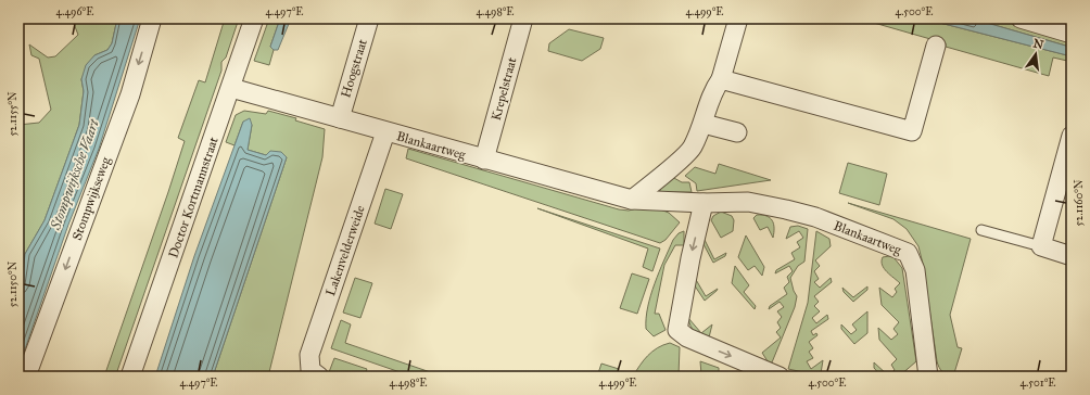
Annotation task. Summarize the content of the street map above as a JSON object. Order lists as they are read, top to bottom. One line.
{"streets":{"street":["Hoogstraat","Krepelstraat","Blankaartweg","Doctor Kortmannstraat","Stompwijkseweg","Lakenvelderweide"]},"crossings":[["Hoogstraat","Blankaartweg"],["Krepelstraat","Blankaartweg"],["Blankaartweg","Doctor Kortmannstraat"],["Blankaartweg","Lakenvelderweide"]],"one_way":["Stompwijkseweg"],"water":["Stompwijksche Vaart"],"north":"top","coordinates":["4.496°E","4.497°E","4.498°E","4.499°E","4.500°E","52.1155°N","52.1160°N","52.1150°N","4.501°E"]}
